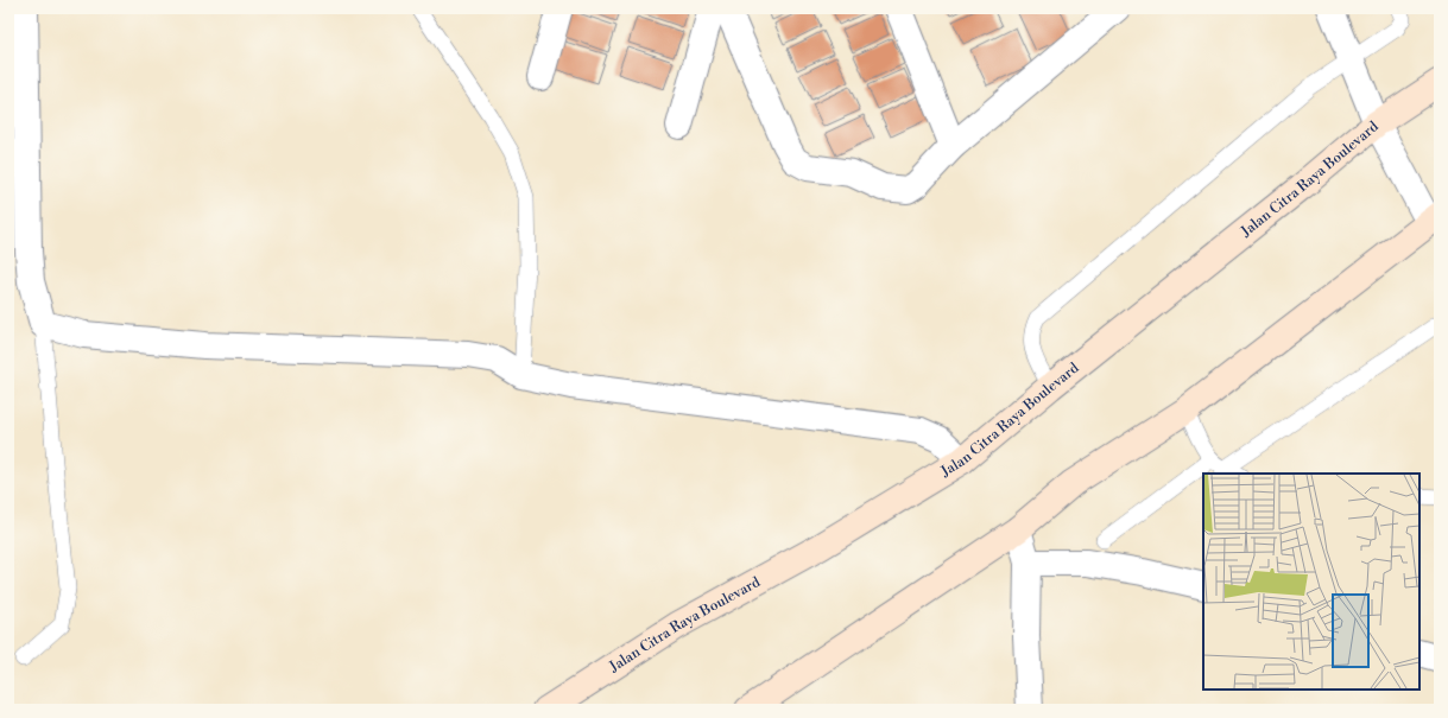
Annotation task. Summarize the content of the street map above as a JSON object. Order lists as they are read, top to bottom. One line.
{"streets":{"main road":["Jalan Citra Raya Boulevard"]}}
